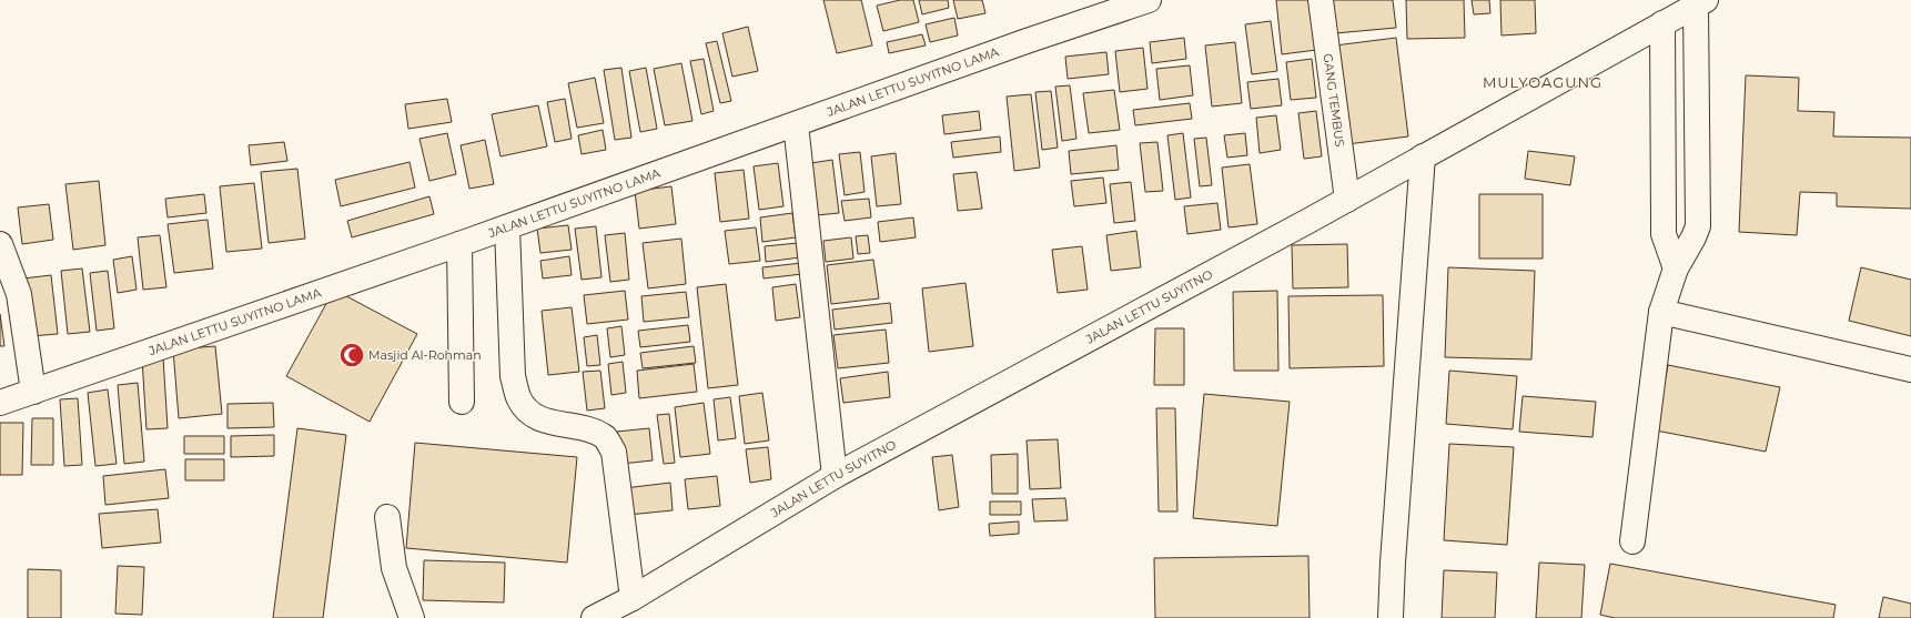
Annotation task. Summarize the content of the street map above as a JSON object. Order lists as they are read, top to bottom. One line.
{"streets":{"main road":["JALAN LETTU SUYITNO LAMA","GANG TEMBUS","JALAN LETTU SUYITNO"]},"crossings":[["GANG TEMBUS","JALAN LETTU SUYITNO"]],"districts":["MULYOAGUNG"],"places":{"mosque":["Masjid Al-Rohman"]}}
